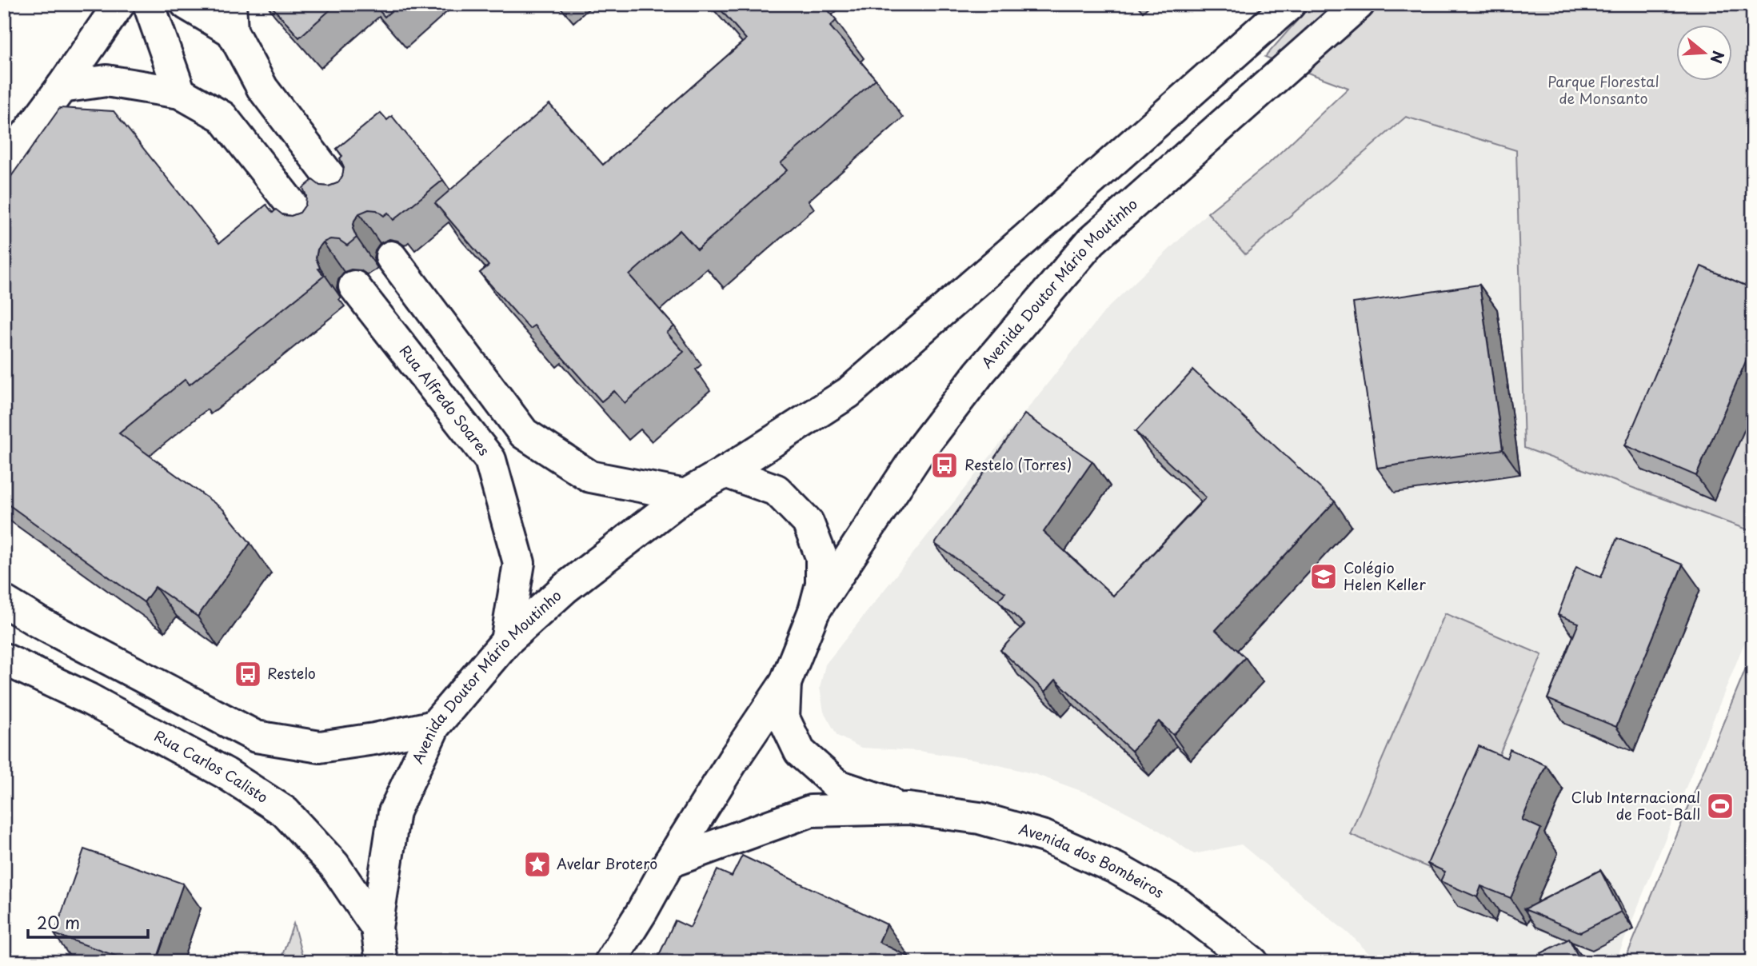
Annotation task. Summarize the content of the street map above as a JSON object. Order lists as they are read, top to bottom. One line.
{"streets":{"street":["Avenida Doutor Mário Moutinho","Rua Alfredo Soares","Rua Carlos Calisto","Avenida dos Bombeiros"]},"crossings":[["Avenida Doutor Mário Moutinho","Rua Alfredo Soares"],["Avenida Doutor Mário Moutinho","Rua Carlos Calisto"],["Avenida Doutor Mário Moutinho","Avenida dos Bombeiros"]],"parks":["Parque Florestal de Monsanto"],"places":{"bus stop":["Restelo (Torres)","Restelo"],"school or university":["Colégio Helen Keller"],"sports":["Club Internacional de Foot-Ball"],"place":["Avelar Brotero"]},"scale_bar":"20 m","north":"right"}
